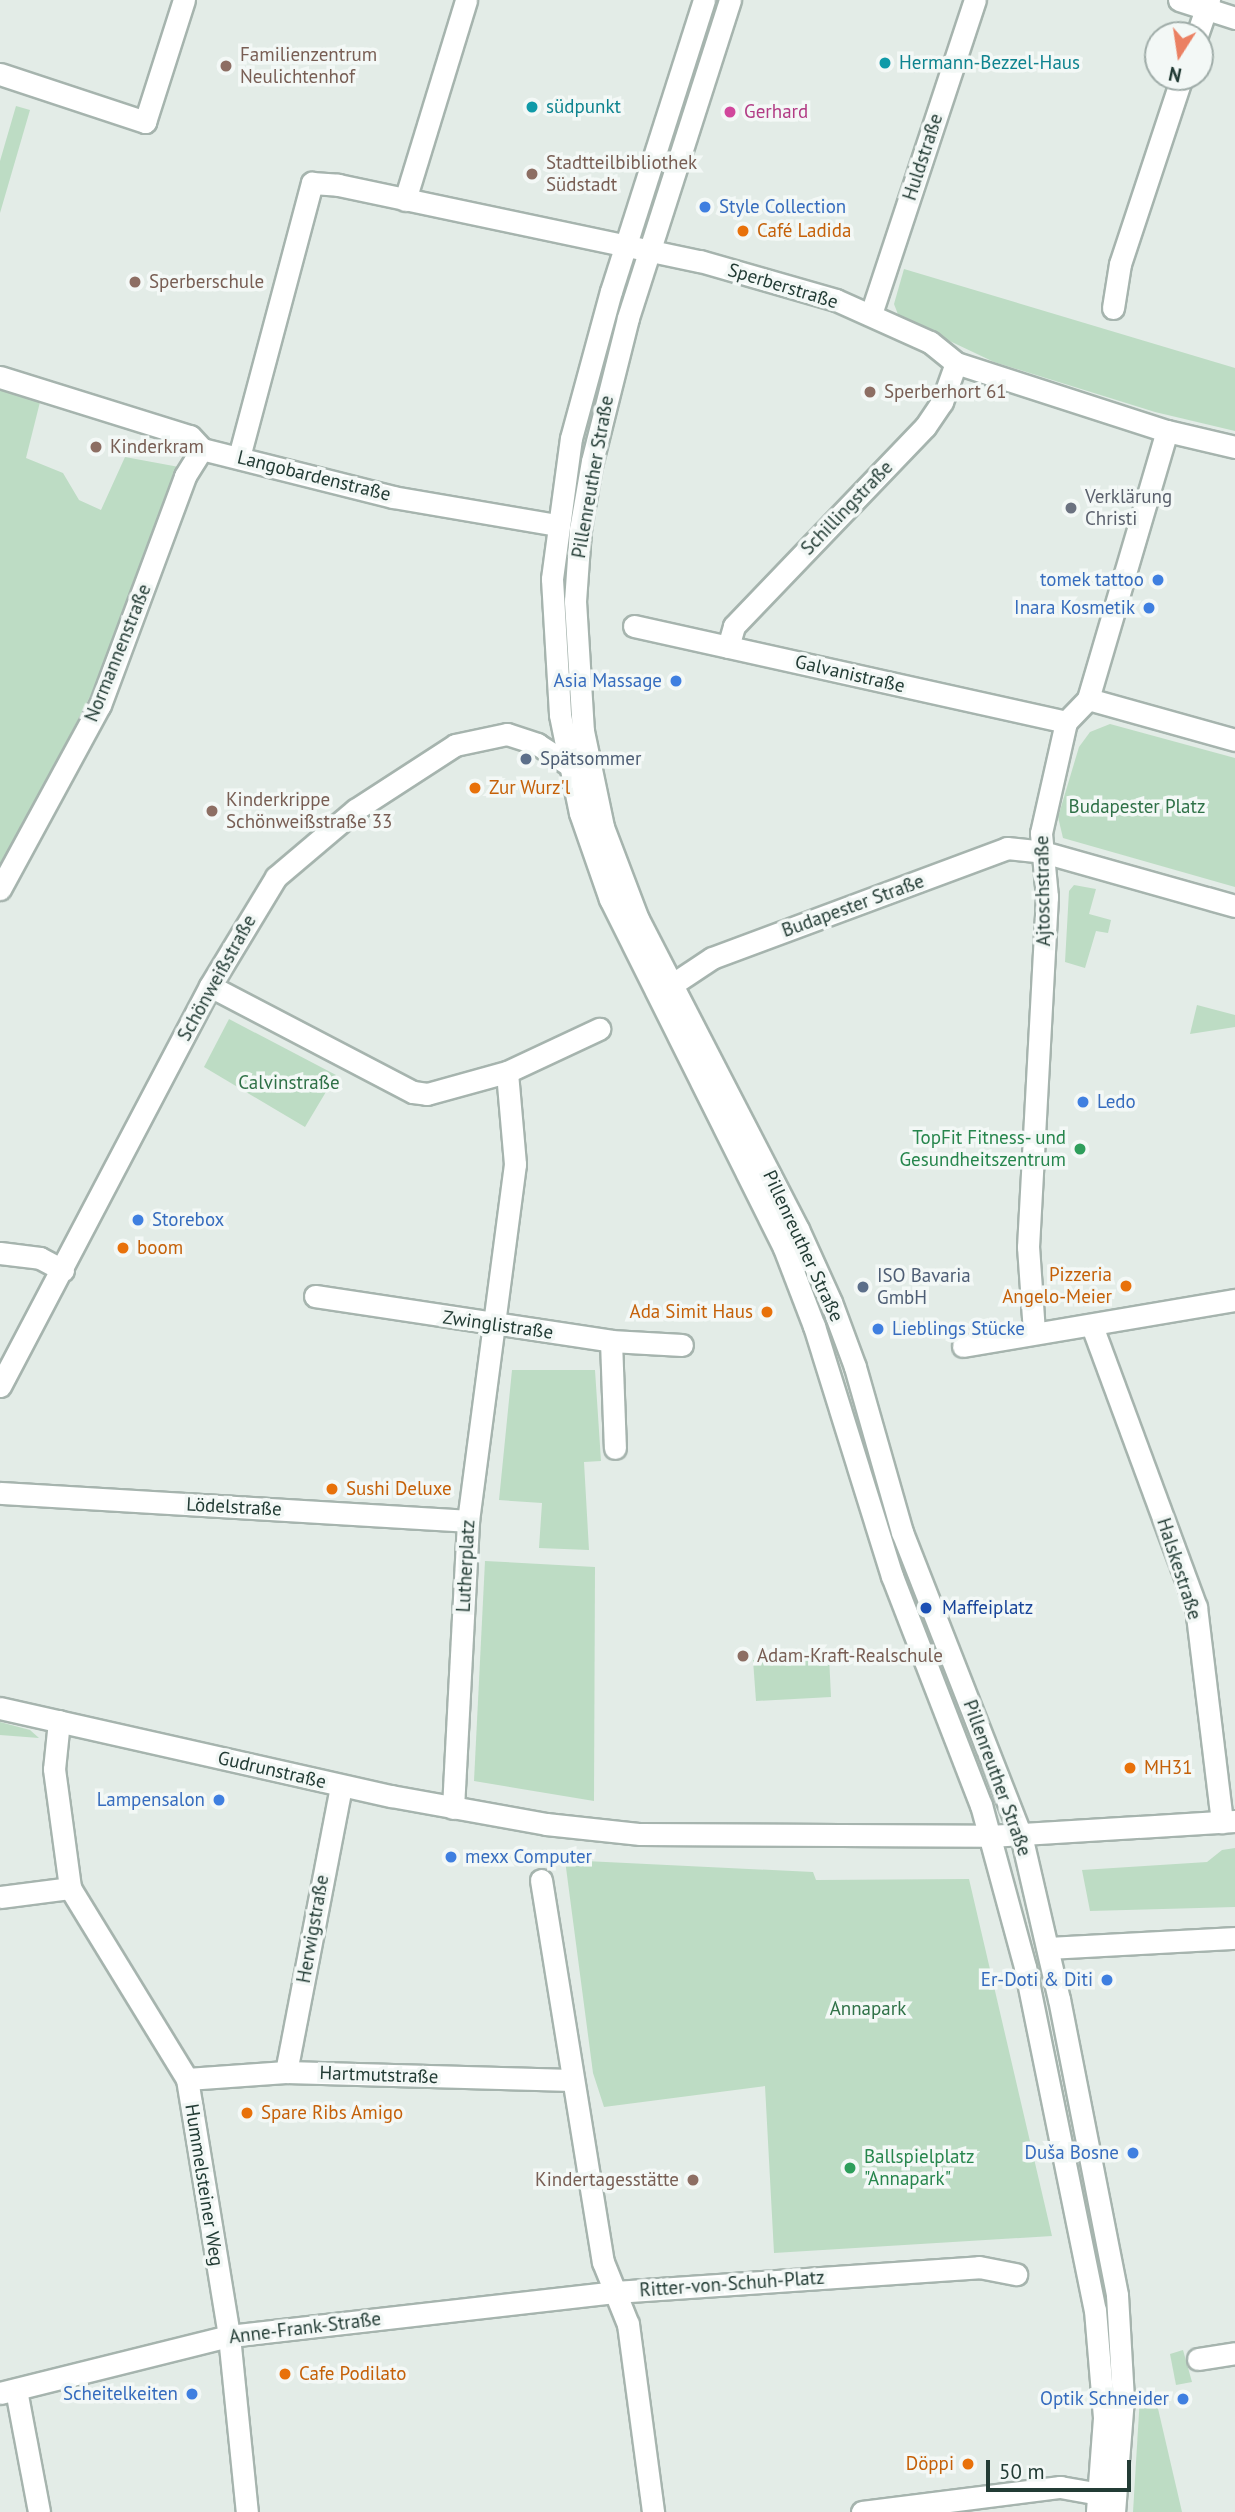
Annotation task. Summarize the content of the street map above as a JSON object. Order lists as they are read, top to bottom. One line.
{"streets":{"street":["Huldstraße","Sperberstraße","Langobardenstraße","Pillenreuther Straße","Schillingstraße","Normannenstraße","Galvanistraße","Ajtoschstraße","Budapester Straße","Schönweißstraße","Zwinglistraße","Lödelstraße","Lutherplatz","Halskestraße","Gudrunstraße","Herwigstraße","Hartmutstraße","Hummelsteiner Weg","Ritter-von-Schuh-Platz","Anne-Frank-Straße"]},"crossings":[["Huldstraße","Sperberstraße"],["Sperberstraße","Langobardenstraße"],["Sperberstraße","Pillenreuther Straße"],["Sperberstraße","Schillingstraße"],["Langobardenstraße","Pillenreuther Straße"],["Langobardenstraße","Normannenstraße"],["Pillenreuther Straße","Budapester Straße"],["Pillenreuther Straße","Schönweißstraße"],["Pillenreuther Straße","Gudrunstraße"],["Schillingstraße","Galvanistraße"],["Galvanistraße","Ajtoschstraße"],["Ajtoschstraße","Budapester Straße"],["Zwinglistraße","Lutherplatz"],["Lödelstraße","Lutherplatz"],["Lutherplatz","Gudrunstraße"],["Gudrunstraße","Herwigstraße"],["Gudrunstraße","Hummelsteiner Weg"],["Herwigstraße","Hartmutstraße"],["Hartmutstraße","Hummelsteiner Weg"],["Hartmutstraße","Ritter-von-Schuh-Platz"],["Hummelsteiner Weg","Anne-Frank-Straße"],["Ritter-von-Schuh-Platz","Anne-Frank-Straße"]],"parks":["Budapester Platz","Calvinstraße","Annapark"],"places":["Hermann-Bezzel-Haus","Familienzentrum Neulichtenhof","südpunkt","Gerhard","Stadtteilbibliothek Südstadt","Style Collection","Café Ladida","Sperberschule","Sperberhort 61","Kinderkram","Verklärung Christi","tomek tattoo","Inara Kosmetik","Asia Massage","Spätsommer","Zur Wurz'l","Kinderkrippe Schönweißstraße 33","Ledo","TopFit Fitness- und Gesundheitszentrum","Storebox","boom","Pizzeria Angelo-Meier","ISO Bavaria GmbH","Ada Simit Haus","Lieblings Stücke","Sushi Deluxe","Maffeiplatz","Adam-Kraft-Realschule","MH31","Lampensalon","mexx Computer","Er-Doti & Diti","Spare Ribs Amigo","Duša Bosne","Ballspielplatz \"Annapark\"","Kindertagesstätte","Cafe Podilato","Scheitelkeiten","Optik Schneider","Döppi"],"scale_bar":"50 m","north":"bottom"}
